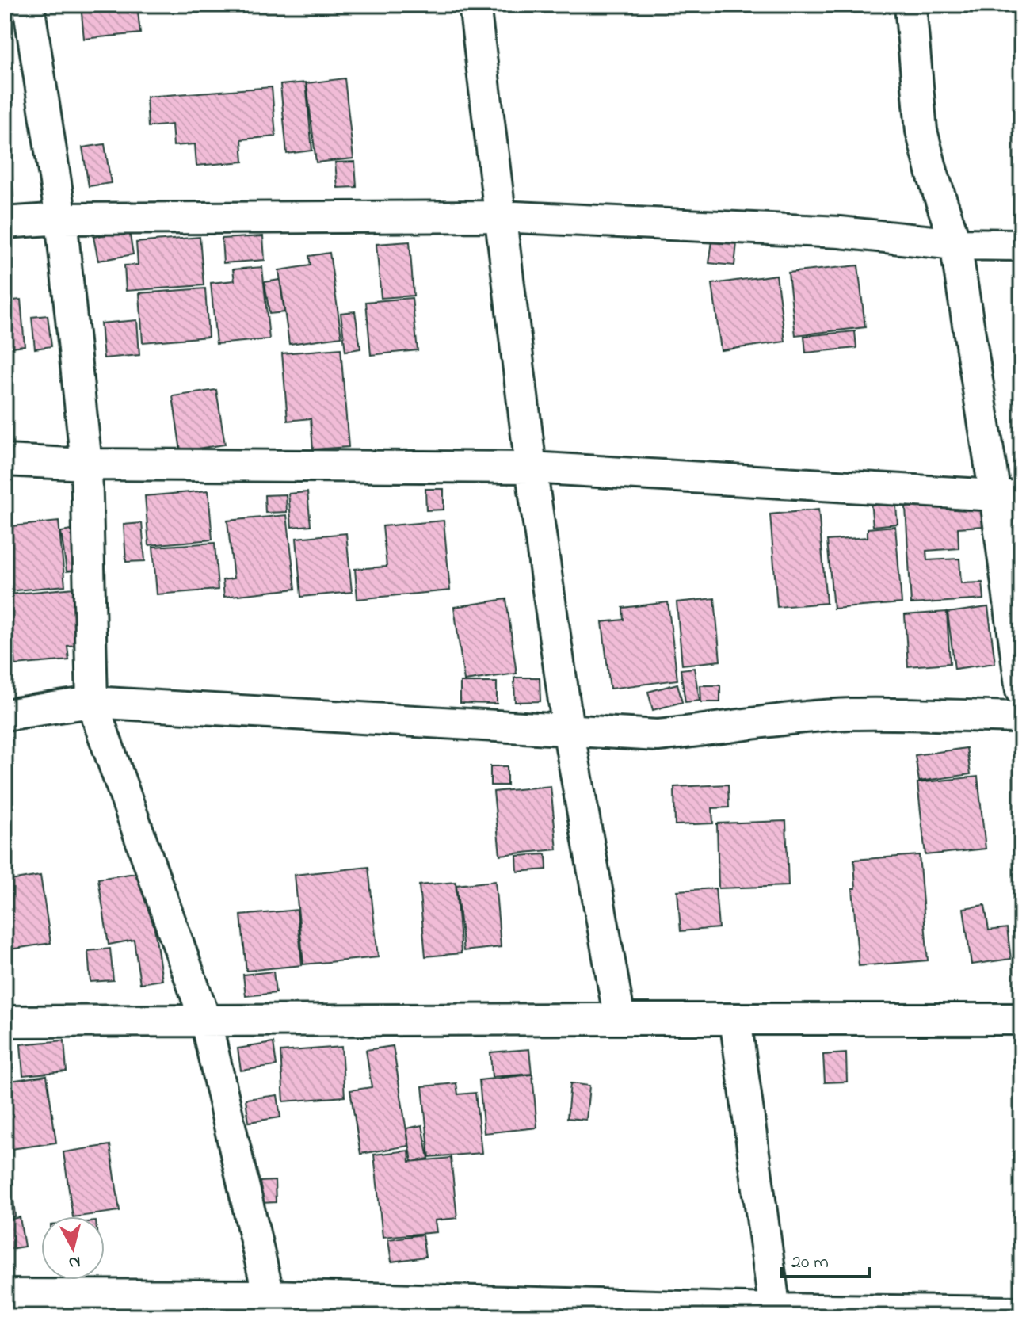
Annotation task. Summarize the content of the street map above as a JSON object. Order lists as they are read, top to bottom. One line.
{"scale_bar":"20 m","north":"bottom"}
